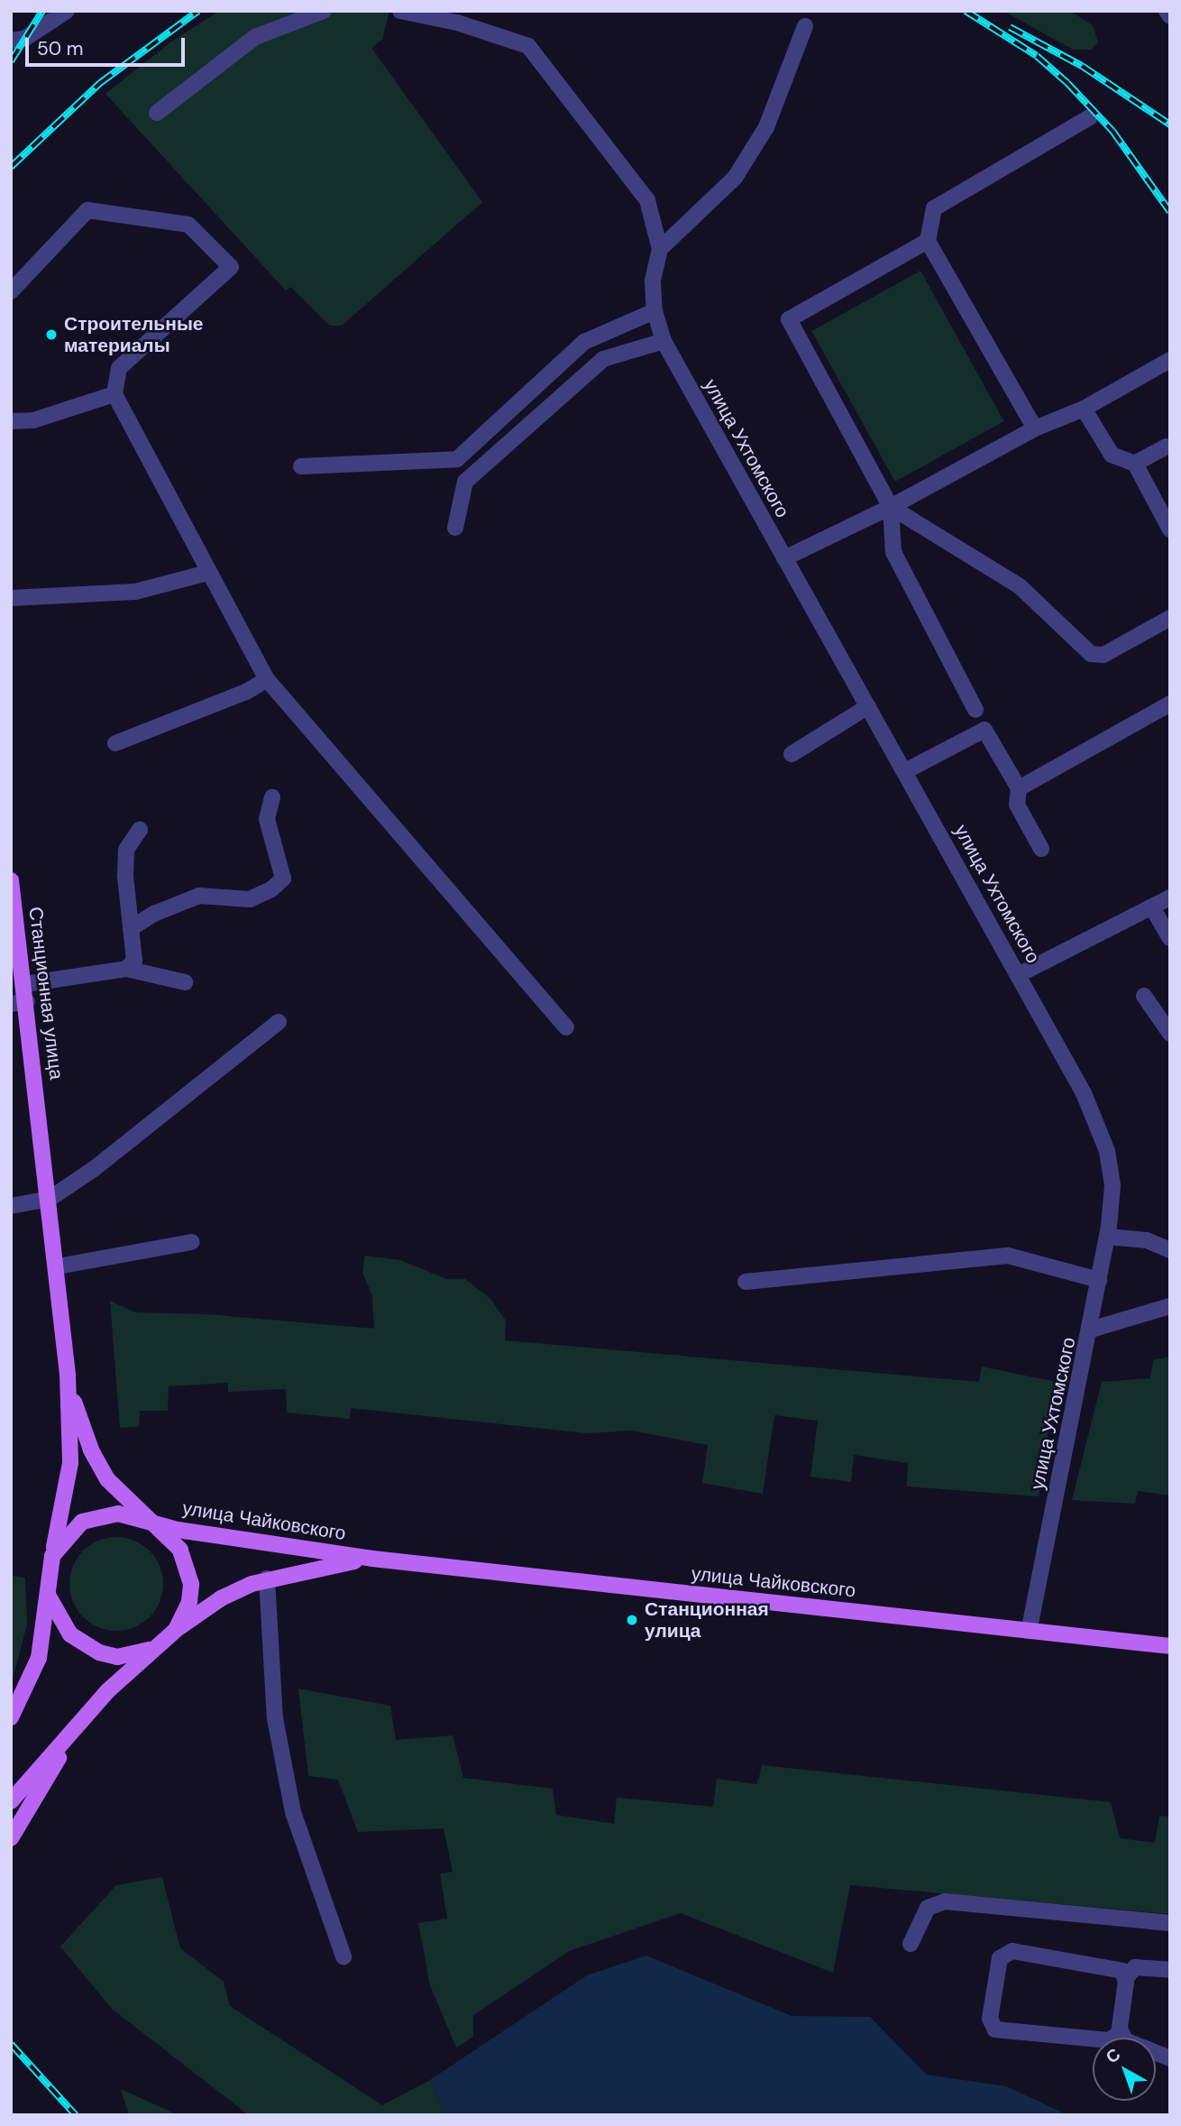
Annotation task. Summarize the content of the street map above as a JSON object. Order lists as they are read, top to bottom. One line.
{"streets":{"main road":["Станционная улица","улица Чайковского"],"street":["улица Ухтомского"]},"crossings":[["улица Ухтомского","улица Чайковского"],["Станционная улица","улица Чайковского"]],"places":["Строительные материалы","Станционная улица"],"scale_bar":"50 m","north":"top left"}
